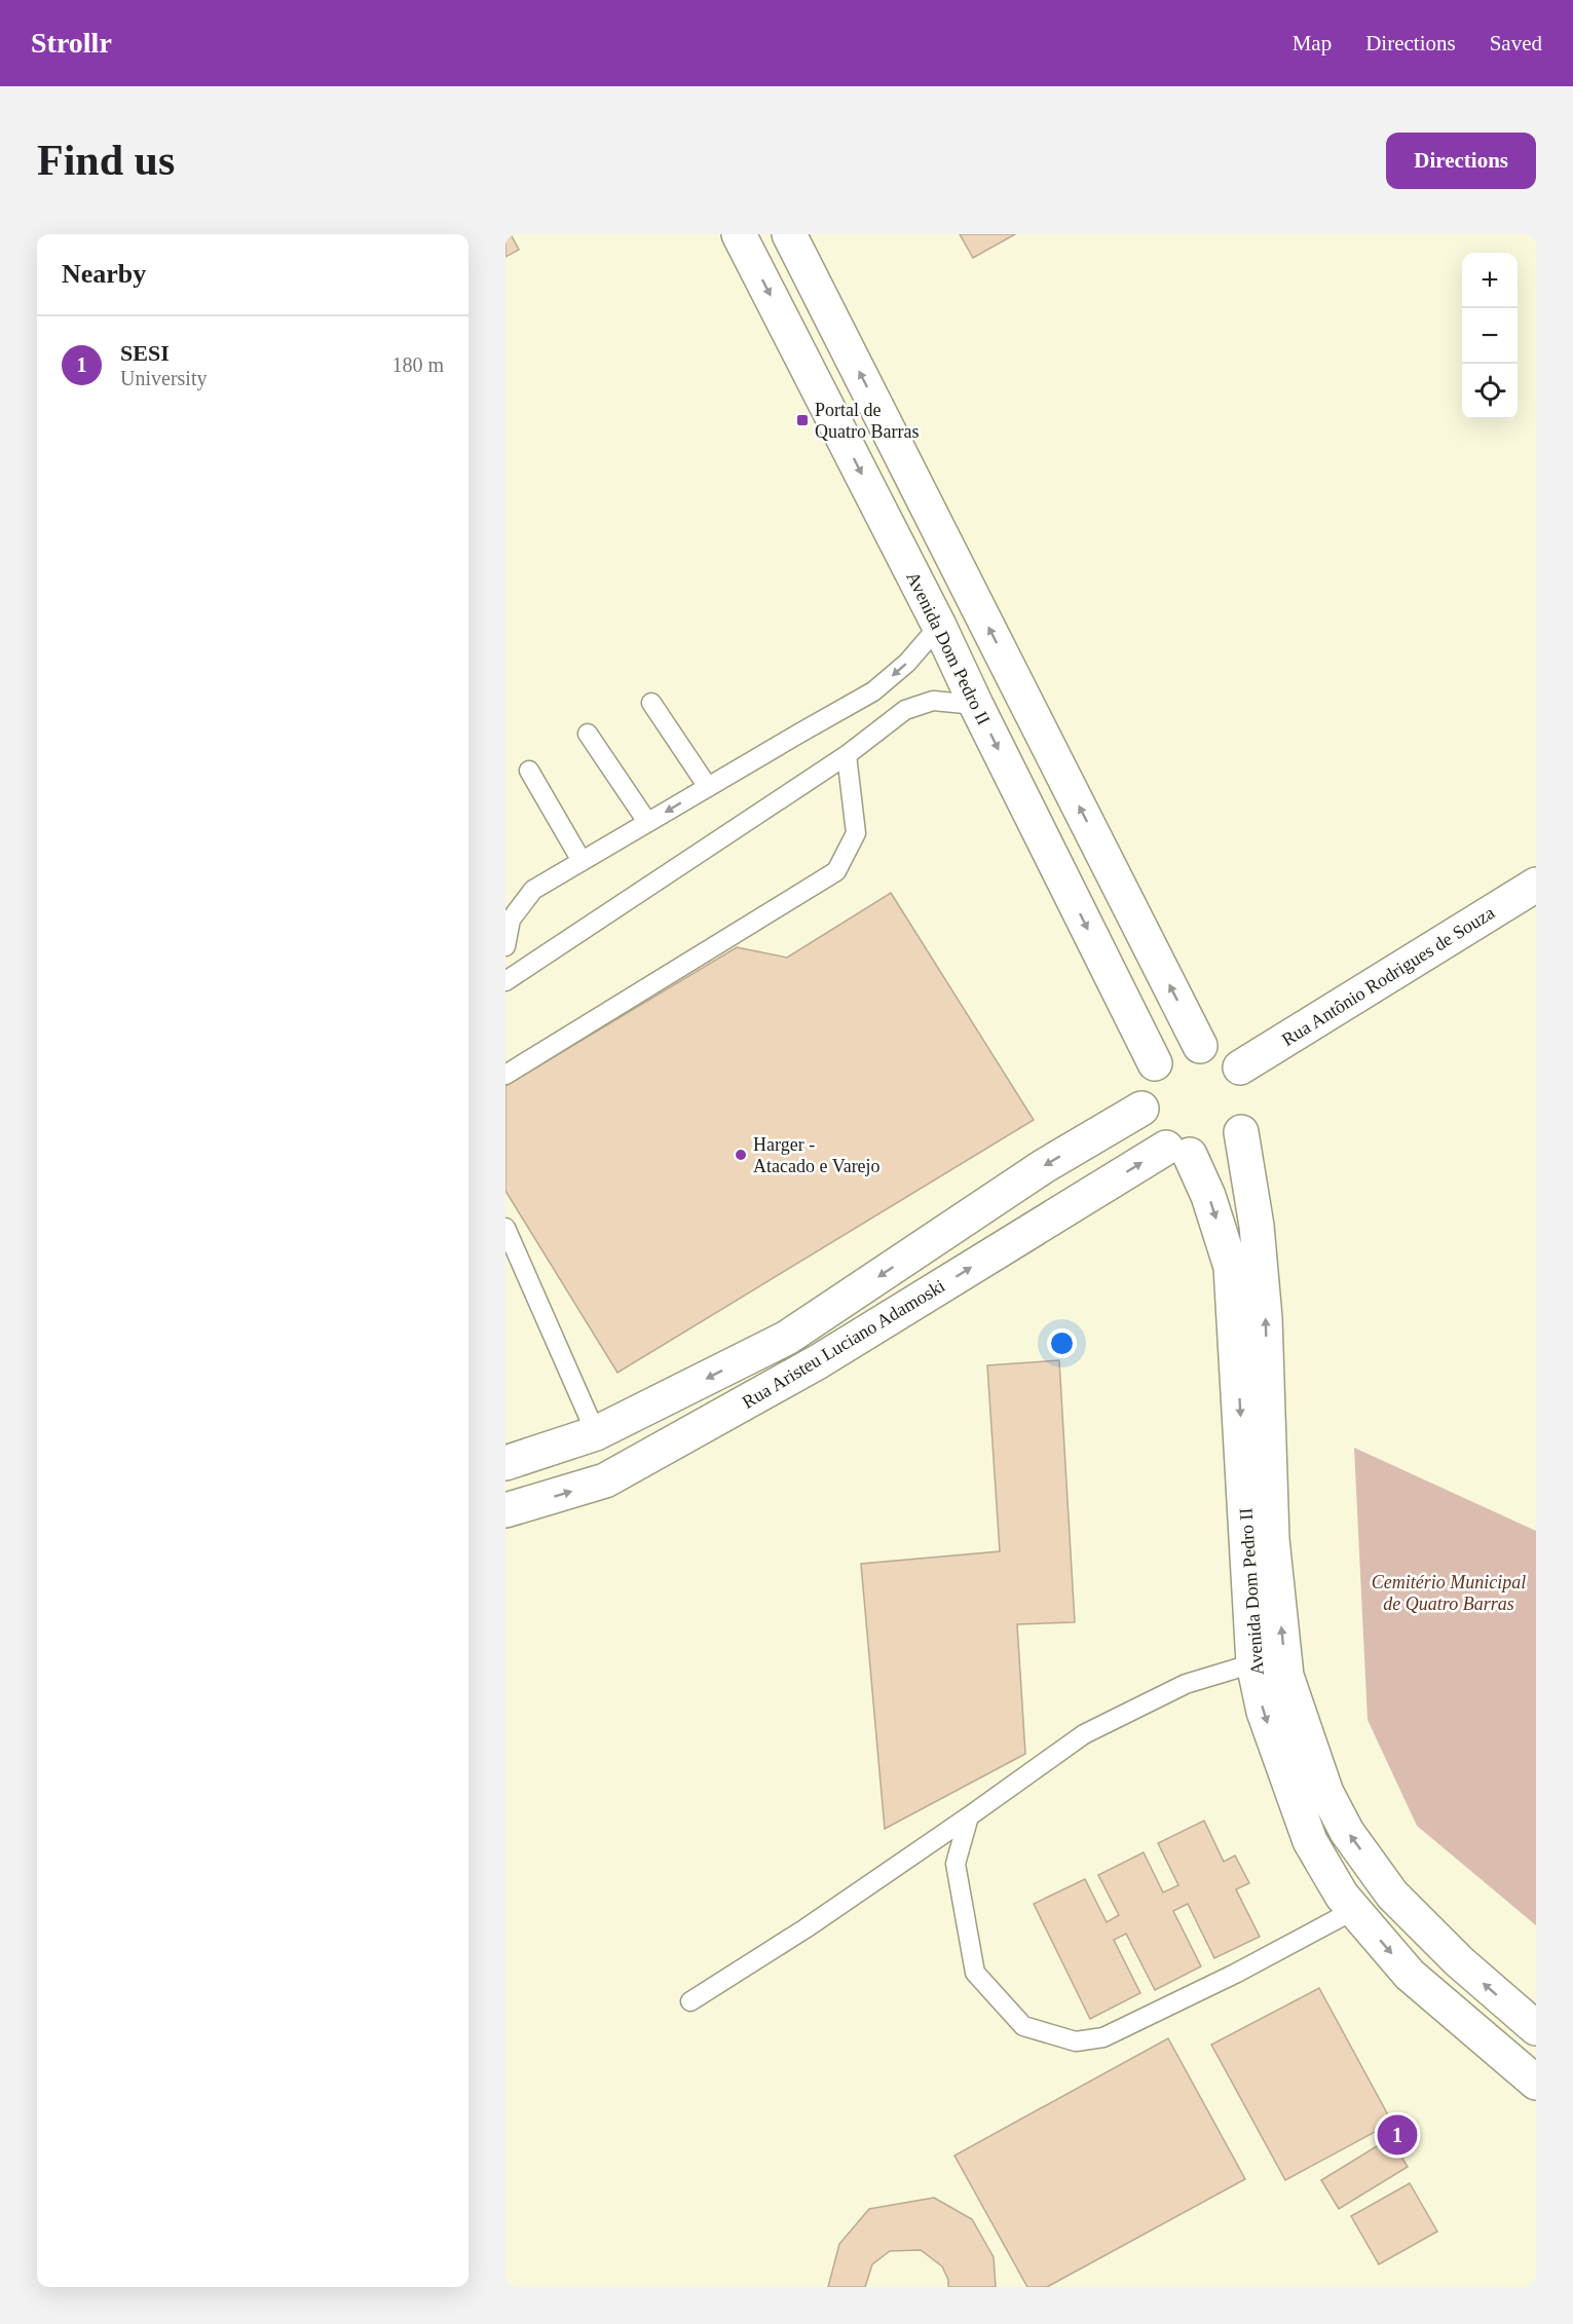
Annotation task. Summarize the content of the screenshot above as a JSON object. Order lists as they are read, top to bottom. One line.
{"streets":{"main road":["Avenida Dom Pedro II","Rua Antônio Rodrigues de Souza","Rua Aristeu Luciano Adamoski"]},"crossings":[["Avenida Dom Pedro II","Rua Antônio Rodrigues de Souza"],["Avenida Dom Pedro II","Rua Aristeu Luciano Adamoski"],["Rua Antônio Rodrigues de Souza","Rua Aristeu Luciano Adamoski"]],"parks":["Cemitério Municipal de Quatro Barras"],"places":{"transit":["Portal de Quatro Barras"],"other":["Harger - Atacado e Varejo"]},"page":{"header":"Strollr","nav":["Map","Directions","Saved"],"buttons":"Directions","title":"Find us","heading":"Nearby","map_buttons":["+","−"],"list":[{"mark":"1","name":"SESI","note":"University","value":"180 m"}],"pins":"1"}}
